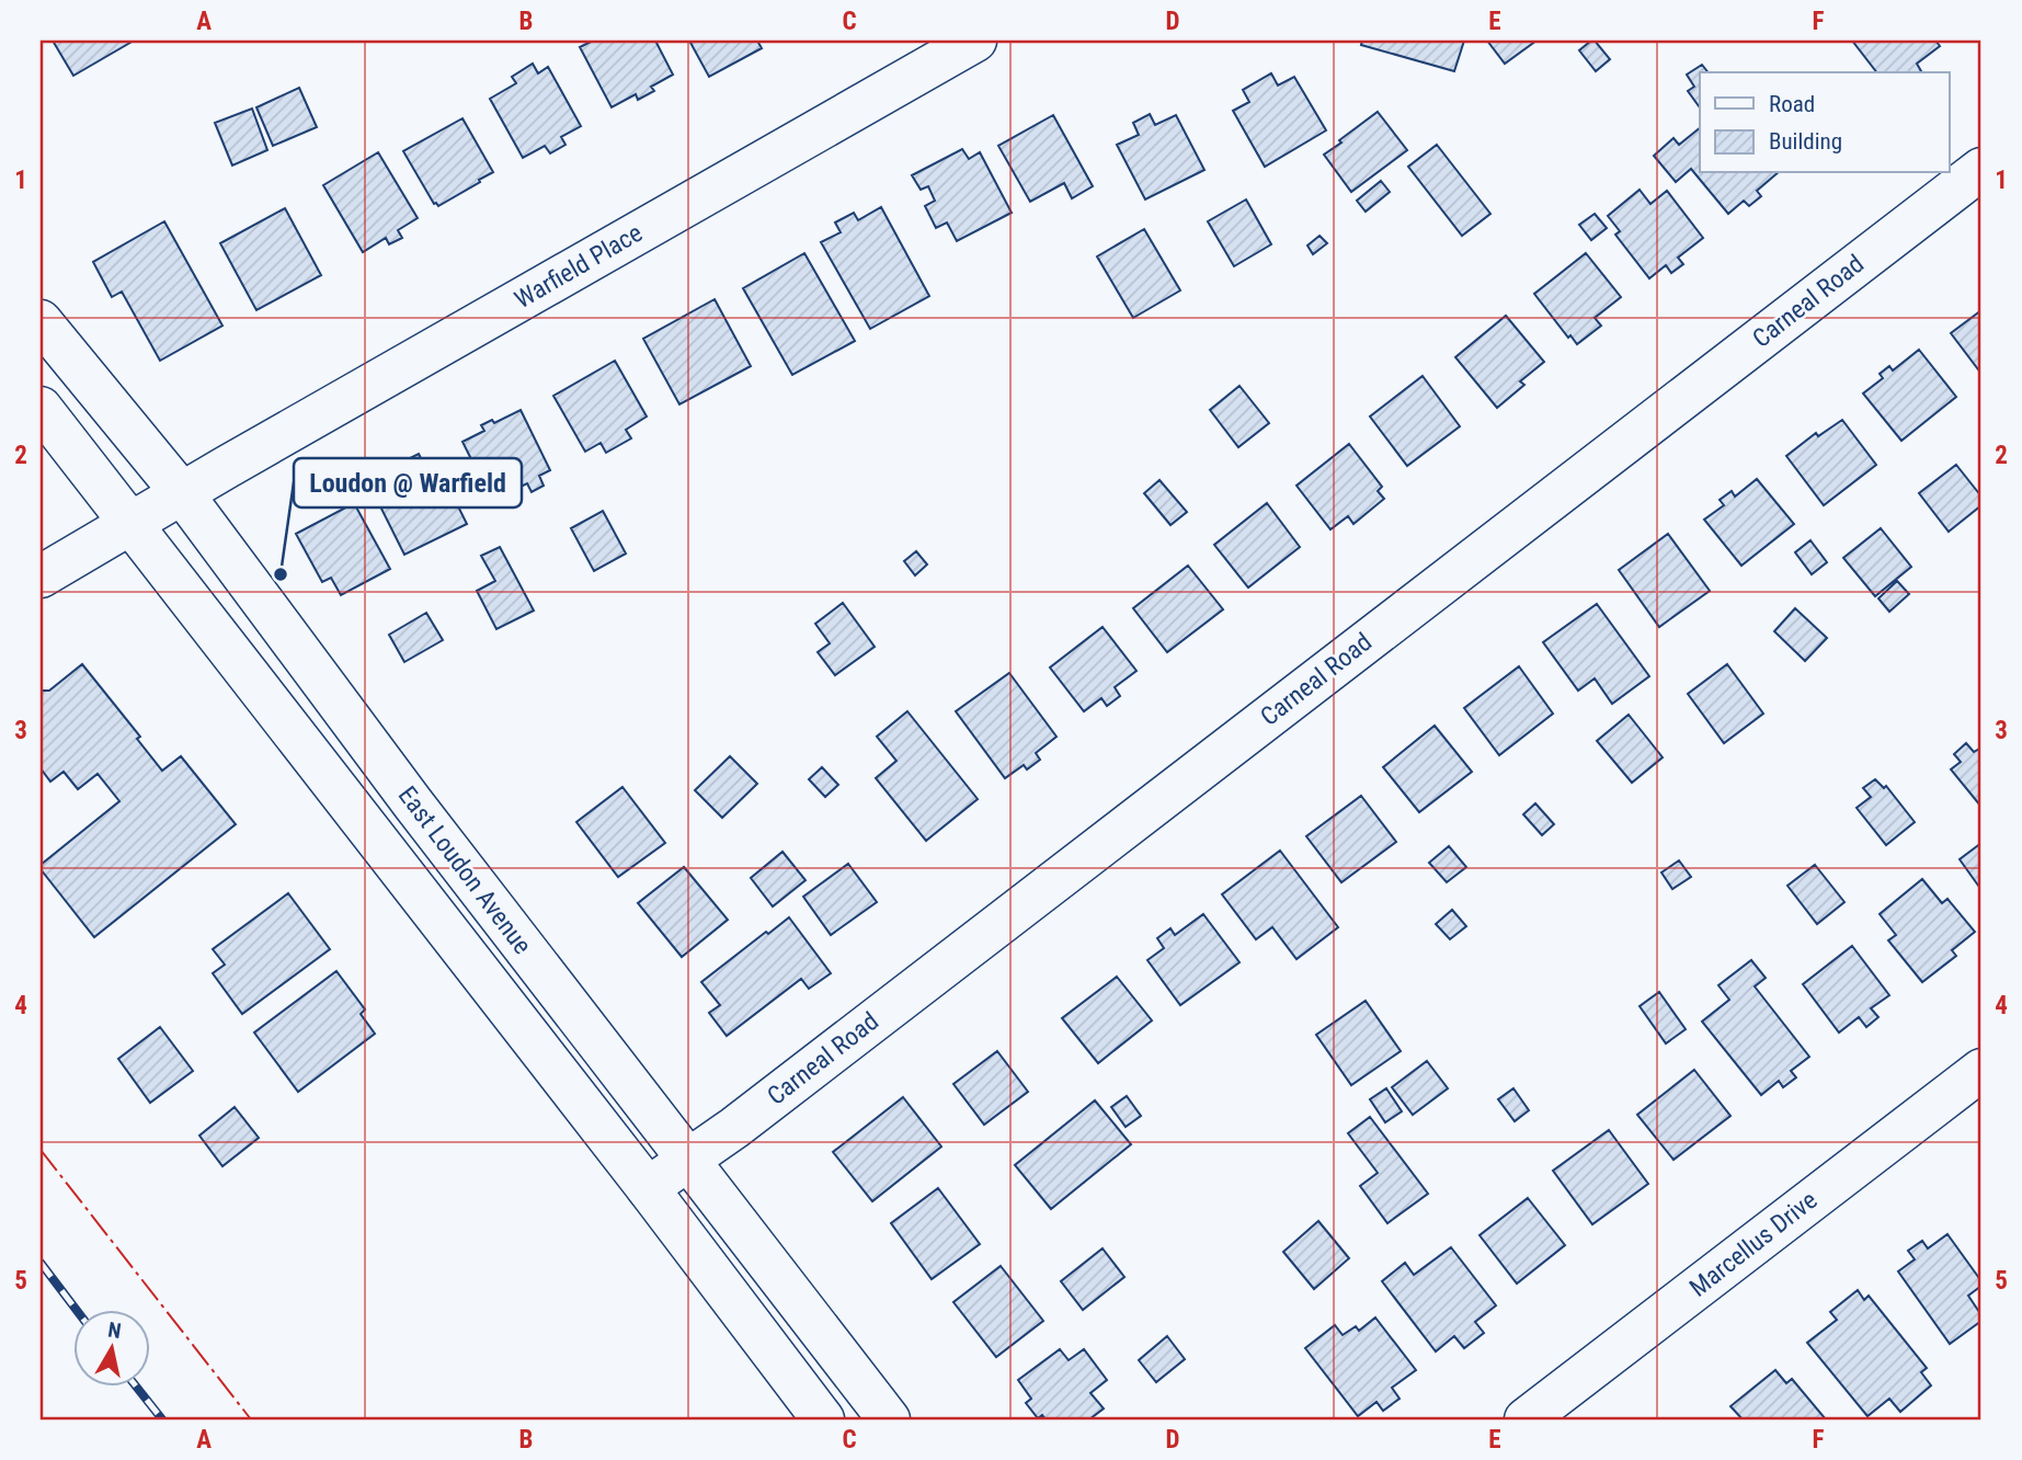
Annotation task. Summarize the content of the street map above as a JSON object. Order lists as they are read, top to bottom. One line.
{"streets":{"street":["Warfield Place","Carneal Road","East Loudon Avenue","Marcellus Drive"]},"crossings":[["Warfield Place","East Loudon Avenue"],["Carneal Road","East Loudon Avenue"]],"places":["Loudon @ Warfield"],"legend":["Road","Building"],"north":"top","grid":{"columns":["A","B","C","D","E","F"],"rows":["1","2","3","4","5"]}}
